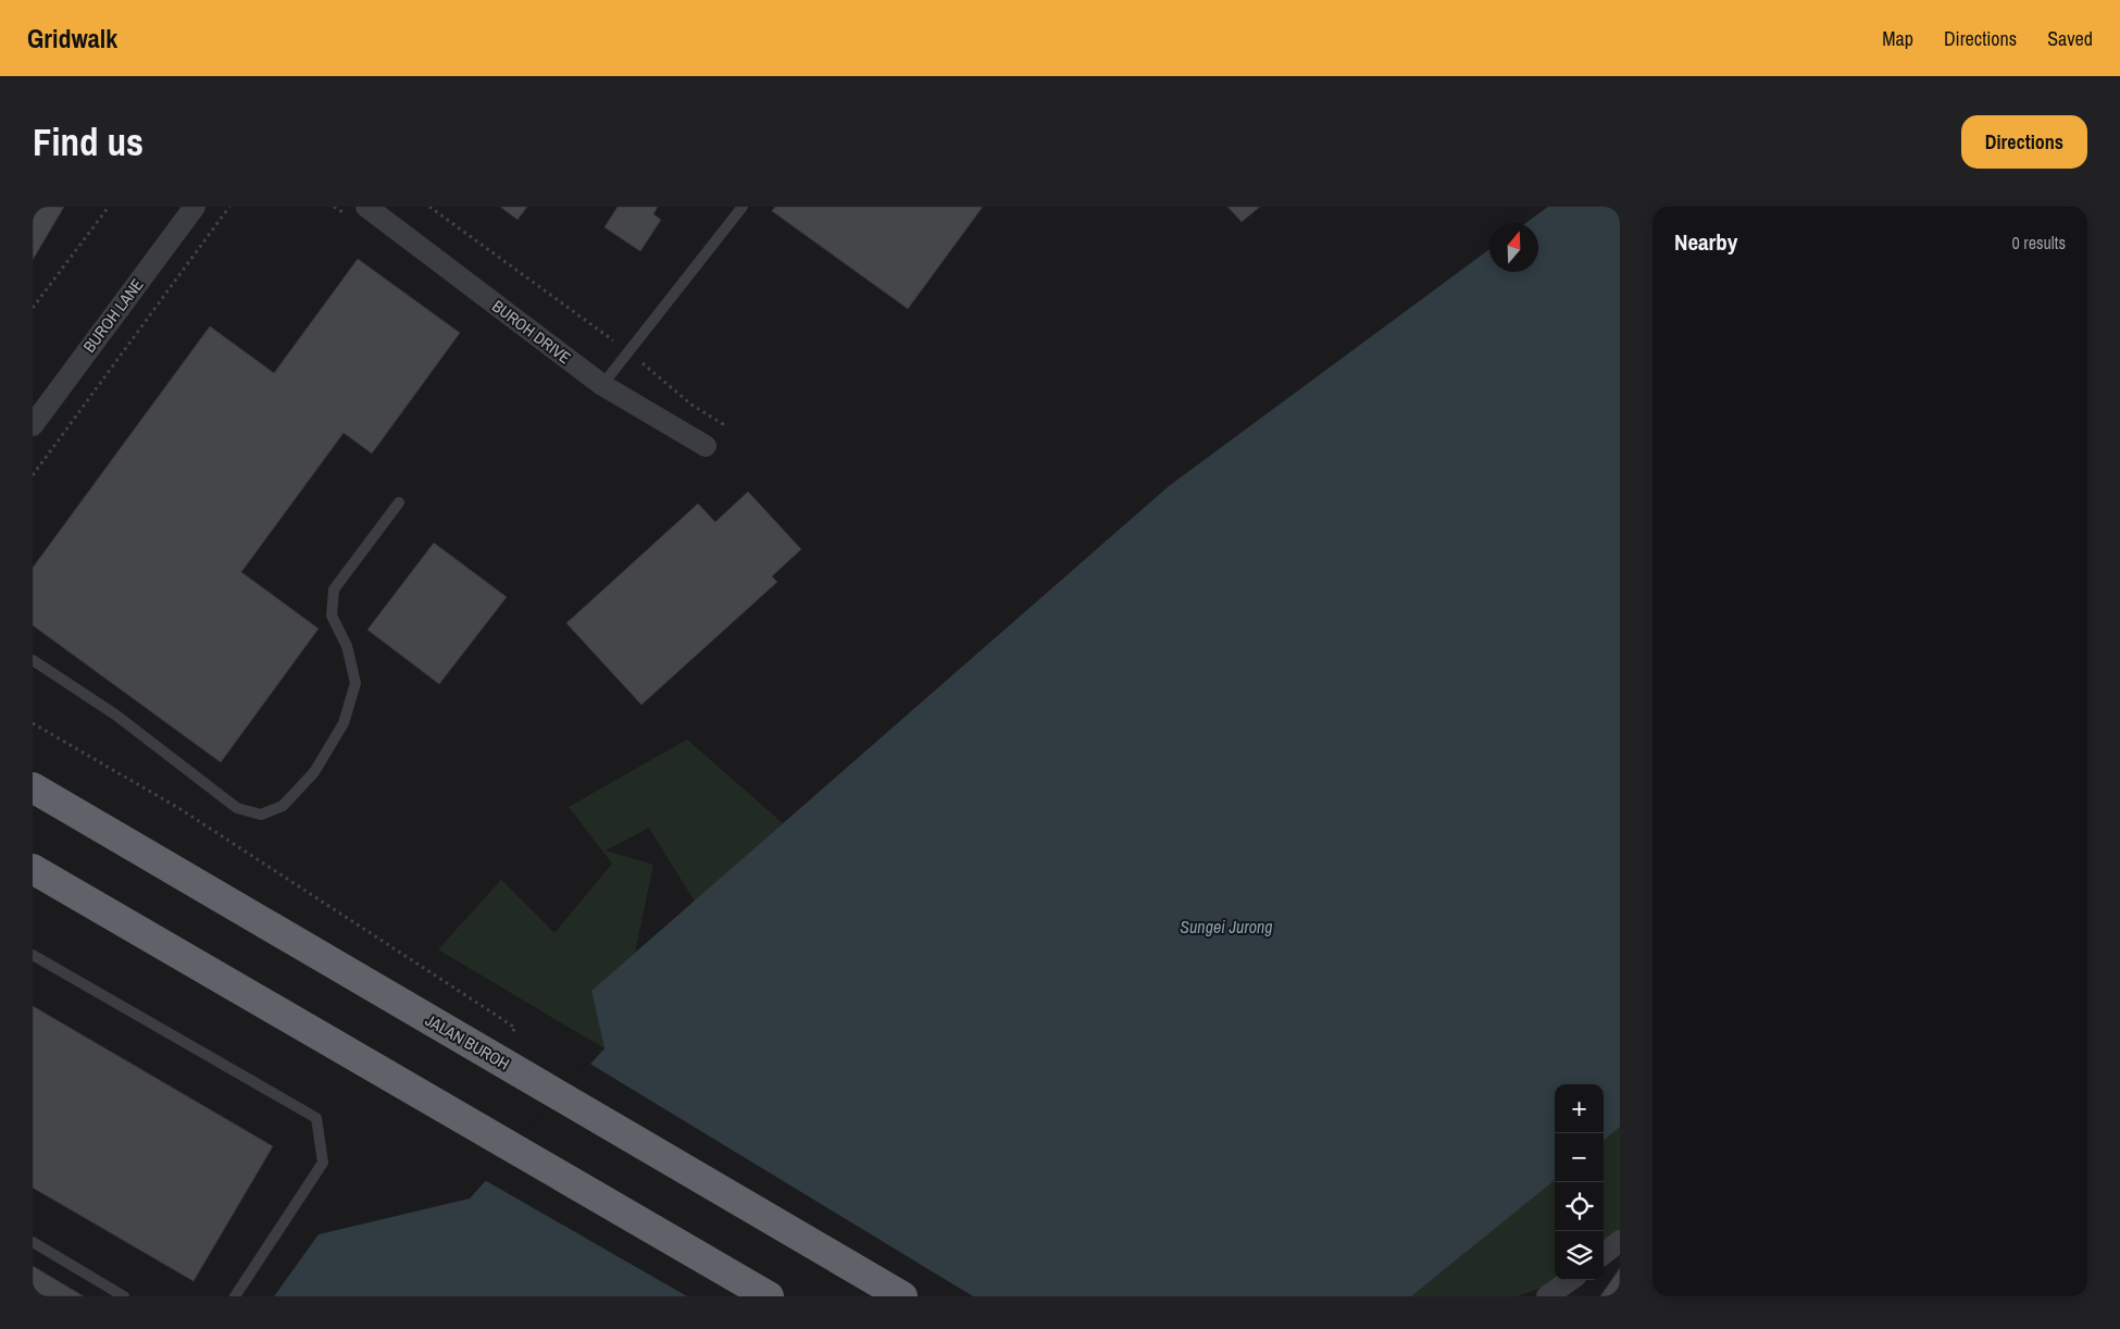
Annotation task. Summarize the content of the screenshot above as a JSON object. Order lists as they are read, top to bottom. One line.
{"streets":{"highway":["JALAN BUROH"],"street":["BUROH LANE","BUROH DRIVE"]},"water":["Sungei Jurong"],"north":"top","page":{"header":"Gridwalk","nav":["Map","Directions","Saved"],"buttons":"Directions","title":"Find us","heading":["Nearby","0 results"],"map_buttons":["+","−"]}}
